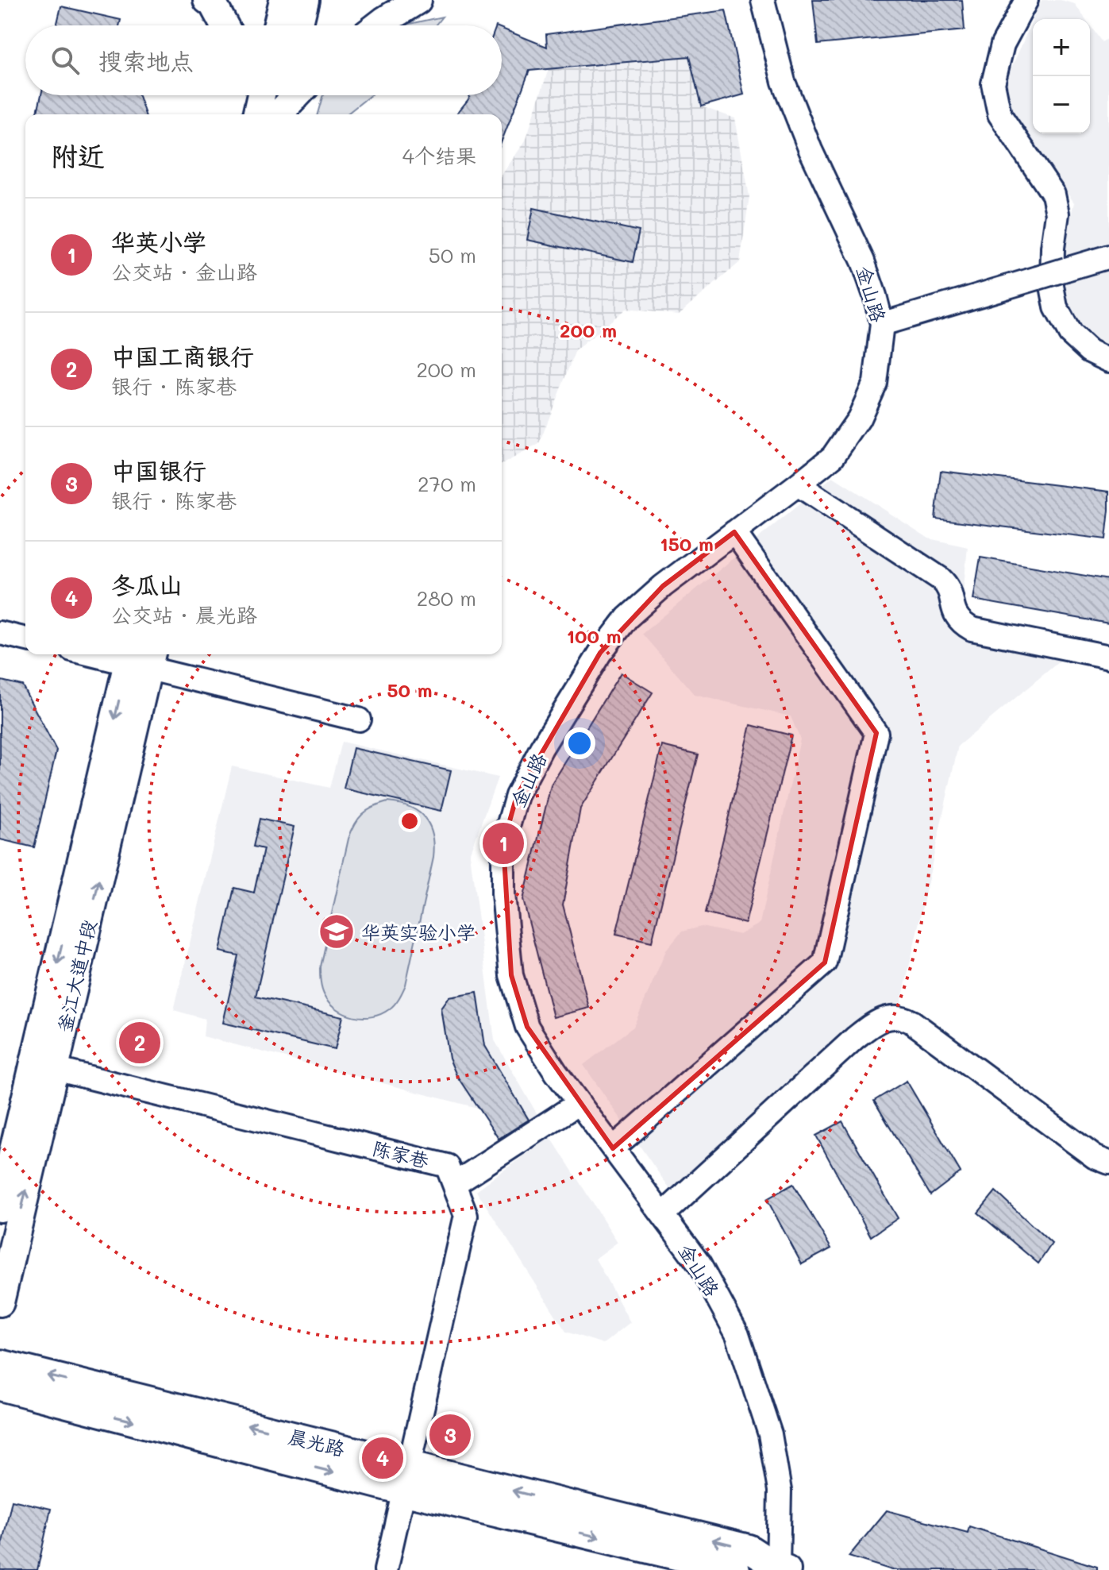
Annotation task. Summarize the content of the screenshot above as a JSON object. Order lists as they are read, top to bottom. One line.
{"streets":{"main road":["釜江大道中段","晨光路"],"street":["金山路","陈家巷"]},"crossings":[["金山路","晨光路"],["釜江大道中段","陈家巷"],["陈家巷","晨光路"]],"places":{"school or university":["华英实验小学"]},"page":{"map_buttons":["+","−"],"search":"搜索地点","heading":["附近","4个结果"],"list":[{"mark":"1","name":"华英小学","note":"公交站 · 金山路","value":"50 m"},{"mark":"2","name":"中国工商银行","note":"银行 · 陈家巷","value":"200 m"},{"mark":"3","name":"中国银行","note":"银行 · 陈家巷","value":"270 m"},{"mark":"4","name":"冬瓜山","note":"公交站 · 晨光路","value":"280 m"}],"pins":["1","2","3","4"]},"rings":["200 m","150 m","100 m","50 m"]}
